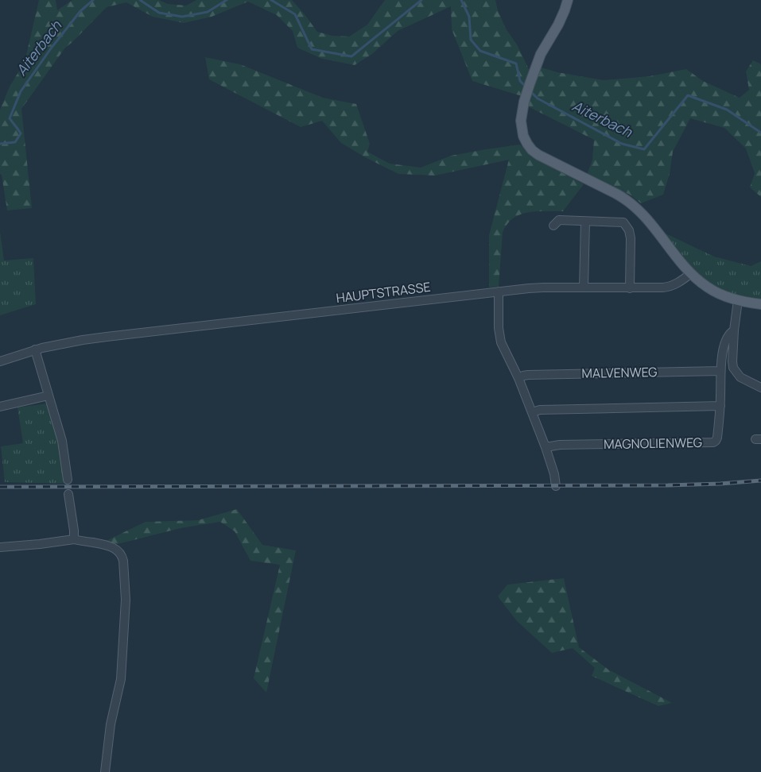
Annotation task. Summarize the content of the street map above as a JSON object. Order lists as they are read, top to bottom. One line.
{"streets":{"street":["HAUPTSTRASSE","MALVENWEG","MAGNOLIENWEG"]},"crossings":[["MALVENWEG","MAGNOLIENWEG"]],"water":["Aiterbach"]}
